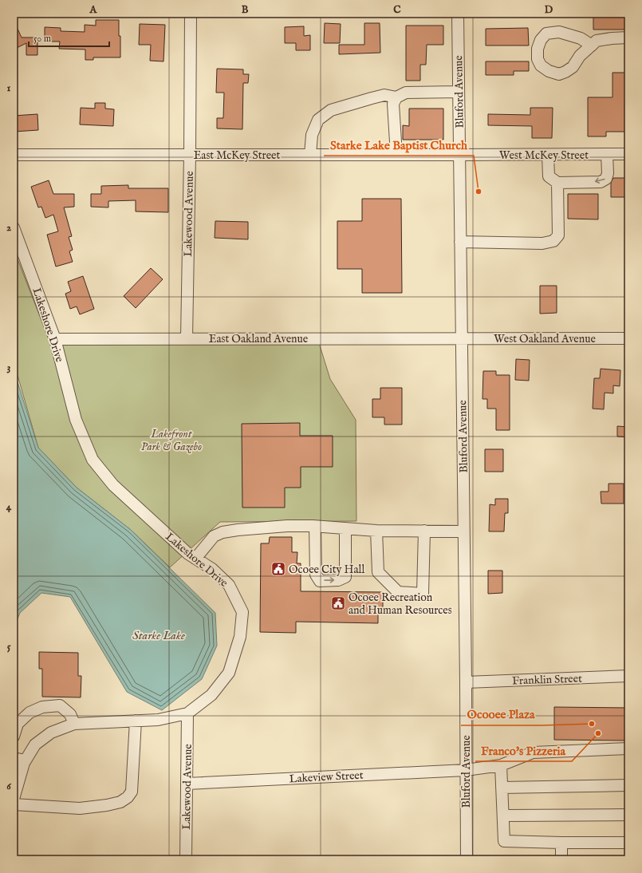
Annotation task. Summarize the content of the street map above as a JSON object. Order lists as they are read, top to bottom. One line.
{"streets":{"street":["Bluford Avenue","East McKey Street","West McKey Street","Lakewood Avenue","Lakeshore Drive","East Oakland Avenue","West Oakland Avenue","Franklin Street","Lakeview Street"]},"crossings":[["Bluford Avenue","East McKey Street"],["Bluford Avenue","West McKey Street"],["Bluford Avenue","East Oakland Avenue"],["Bluford Avenue","West Oakland Avenue"],["Bluford Avenue","Franklin Street"],["Bluford Avenue","Lakeview Street"],["East McKey Street","West McKey Street"],["East McKey Street","Lakewood Avenue"],["Lakewood Avenue","Lakeshore Drive"],["Lakewood Avenue","East Oakland Avenue"],["Lakewood Avenue","Lakeview Street"],["Lakeshore Drive","East Oakland Avenue"],["East Oakland Avenue","West Oakland Avenue"]],"water":["Starke Lake"],"parks":["Lakefront Park & Gazebo"],"places":{"other":["Starke Lake Baptist Church","Ocooee Plaza","Franco's Pizzeria"],"public building":["Ocoee City Hall","Ocoee Recreation and Human Resources"]},"scale_bar":"50 m","grid":{"columns":["A","B","C","D"],"rows":["1","2","3","4","5","6"]}}
